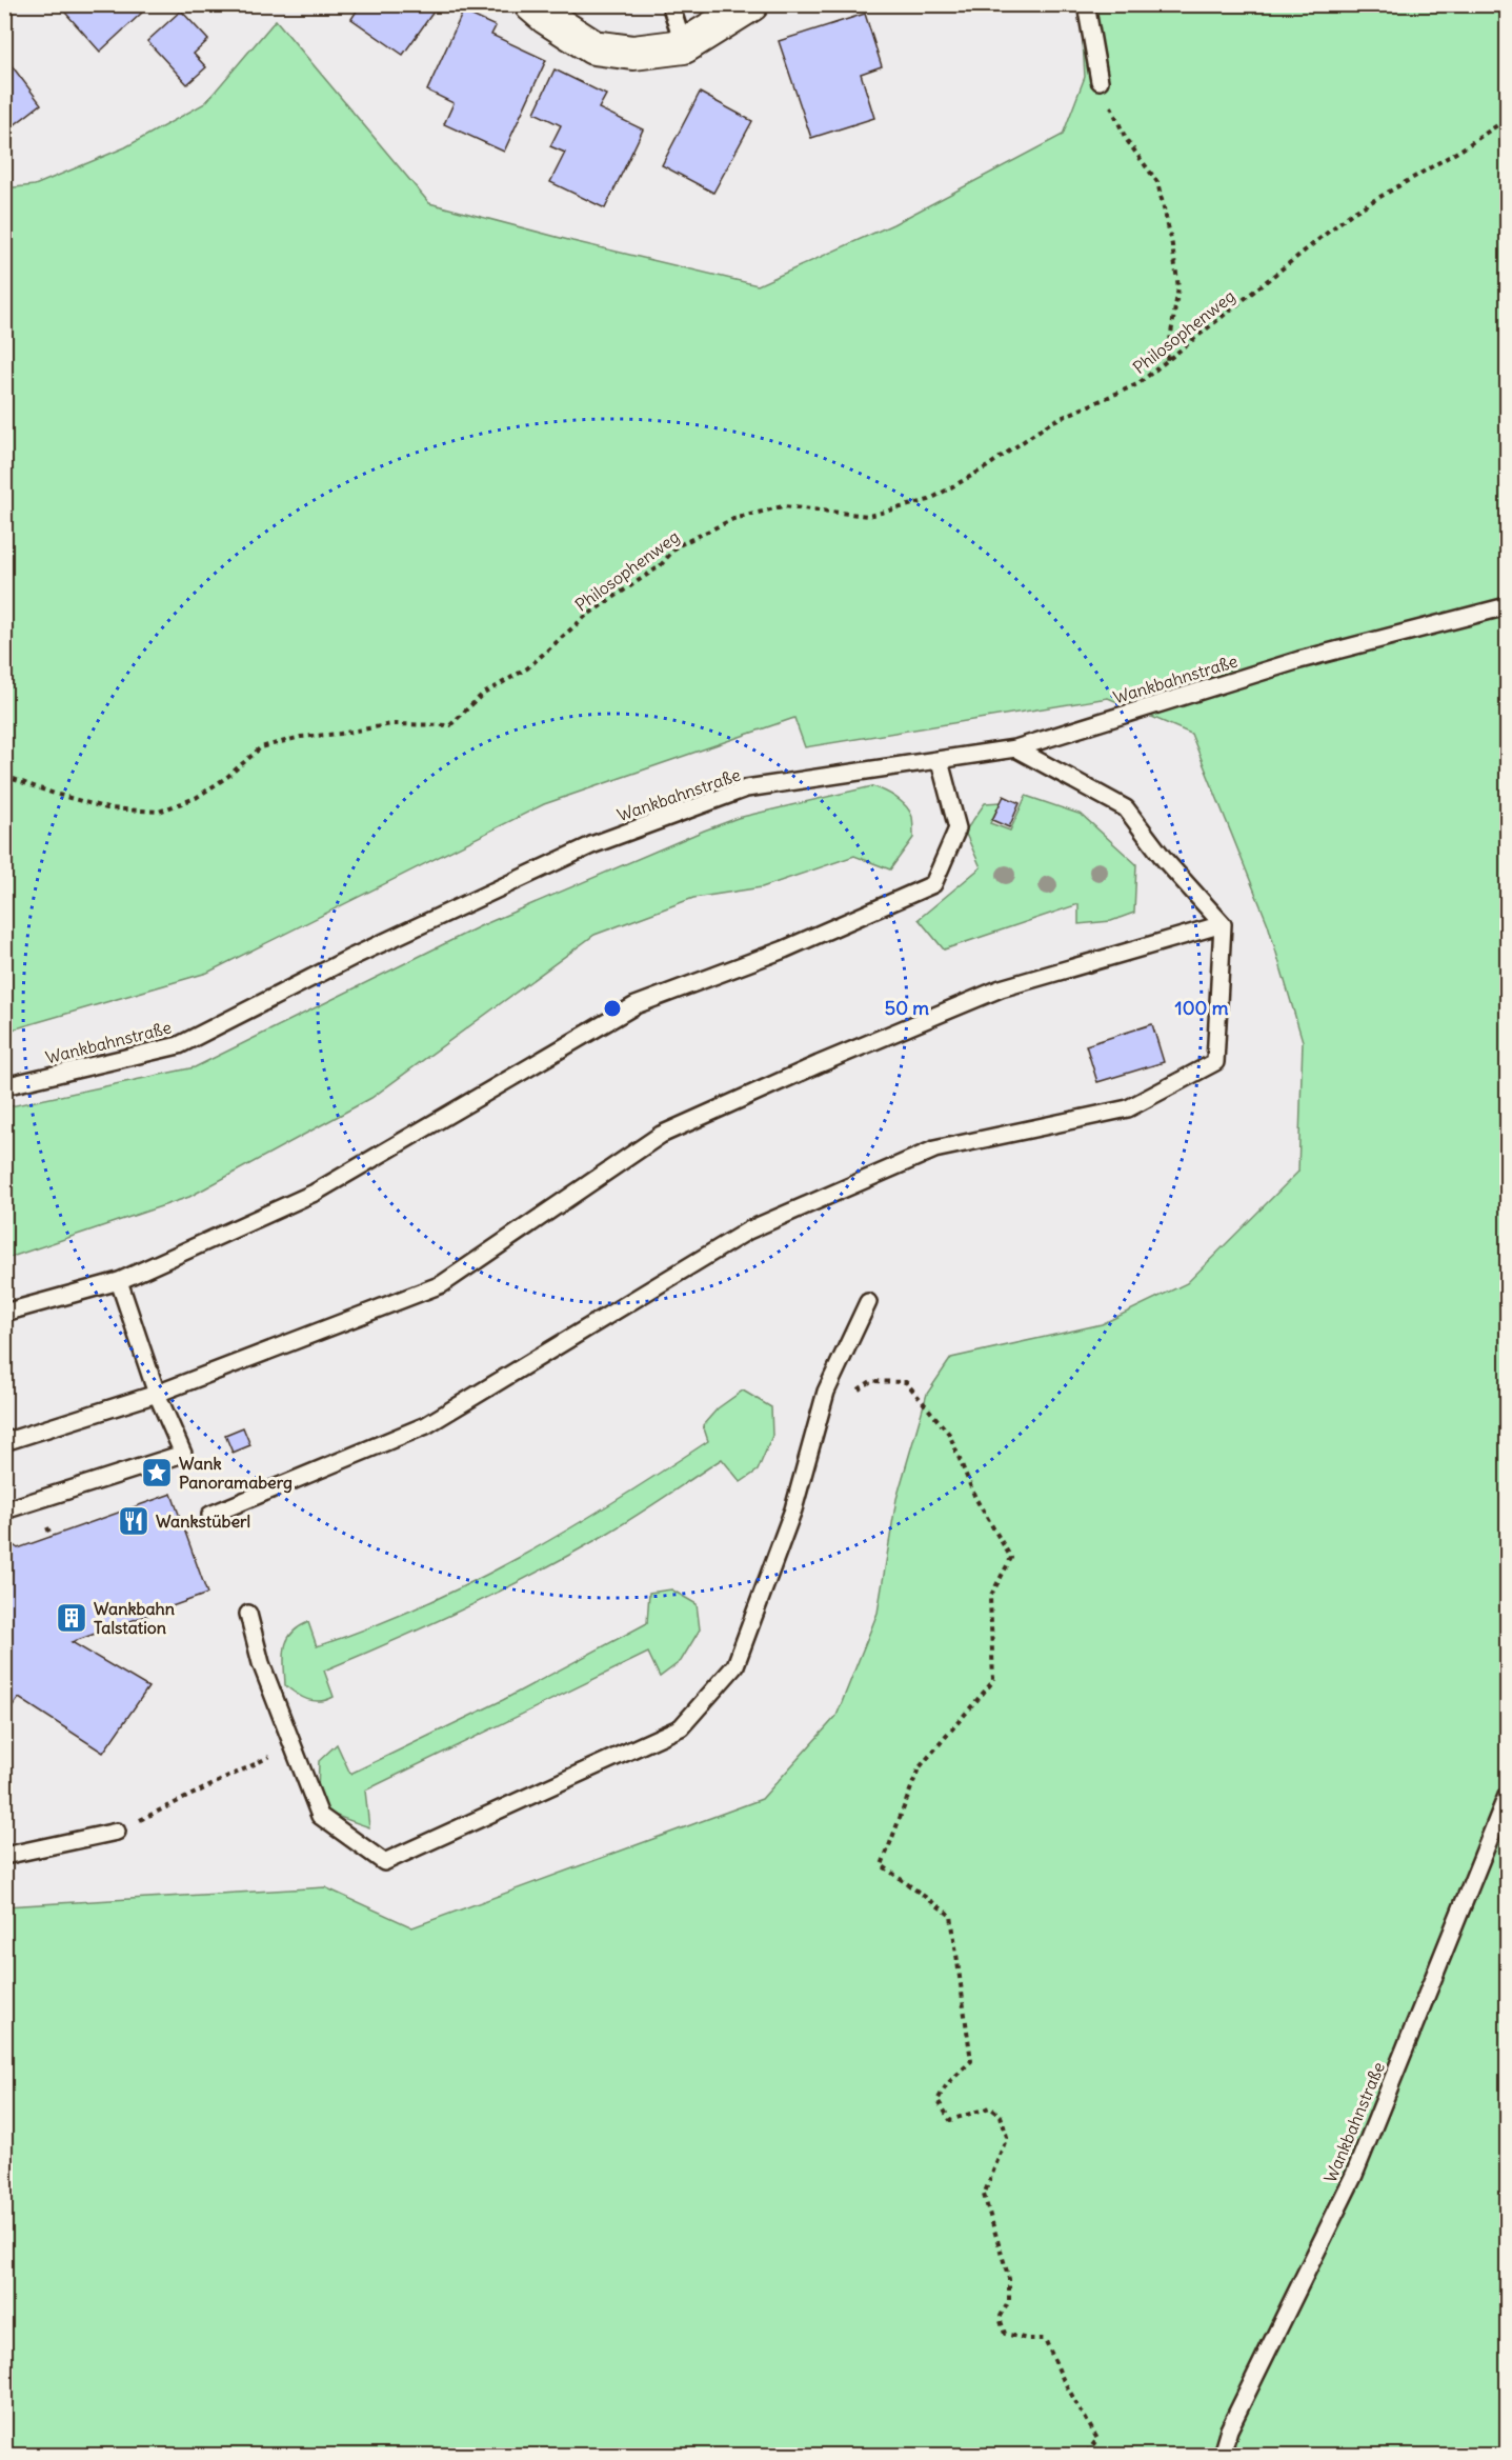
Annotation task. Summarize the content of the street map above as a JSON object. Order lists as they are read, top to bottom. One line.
{"streets":{"lane":["Wankbahnstraße"],"path":["Philosophenweg"]},"places":{"place":["Wank Panoramaberg"],"restaurant":["Wankstüberl"],"building":["Wankbahn Talstation"]},"rings":["50 m","100 m"]}
